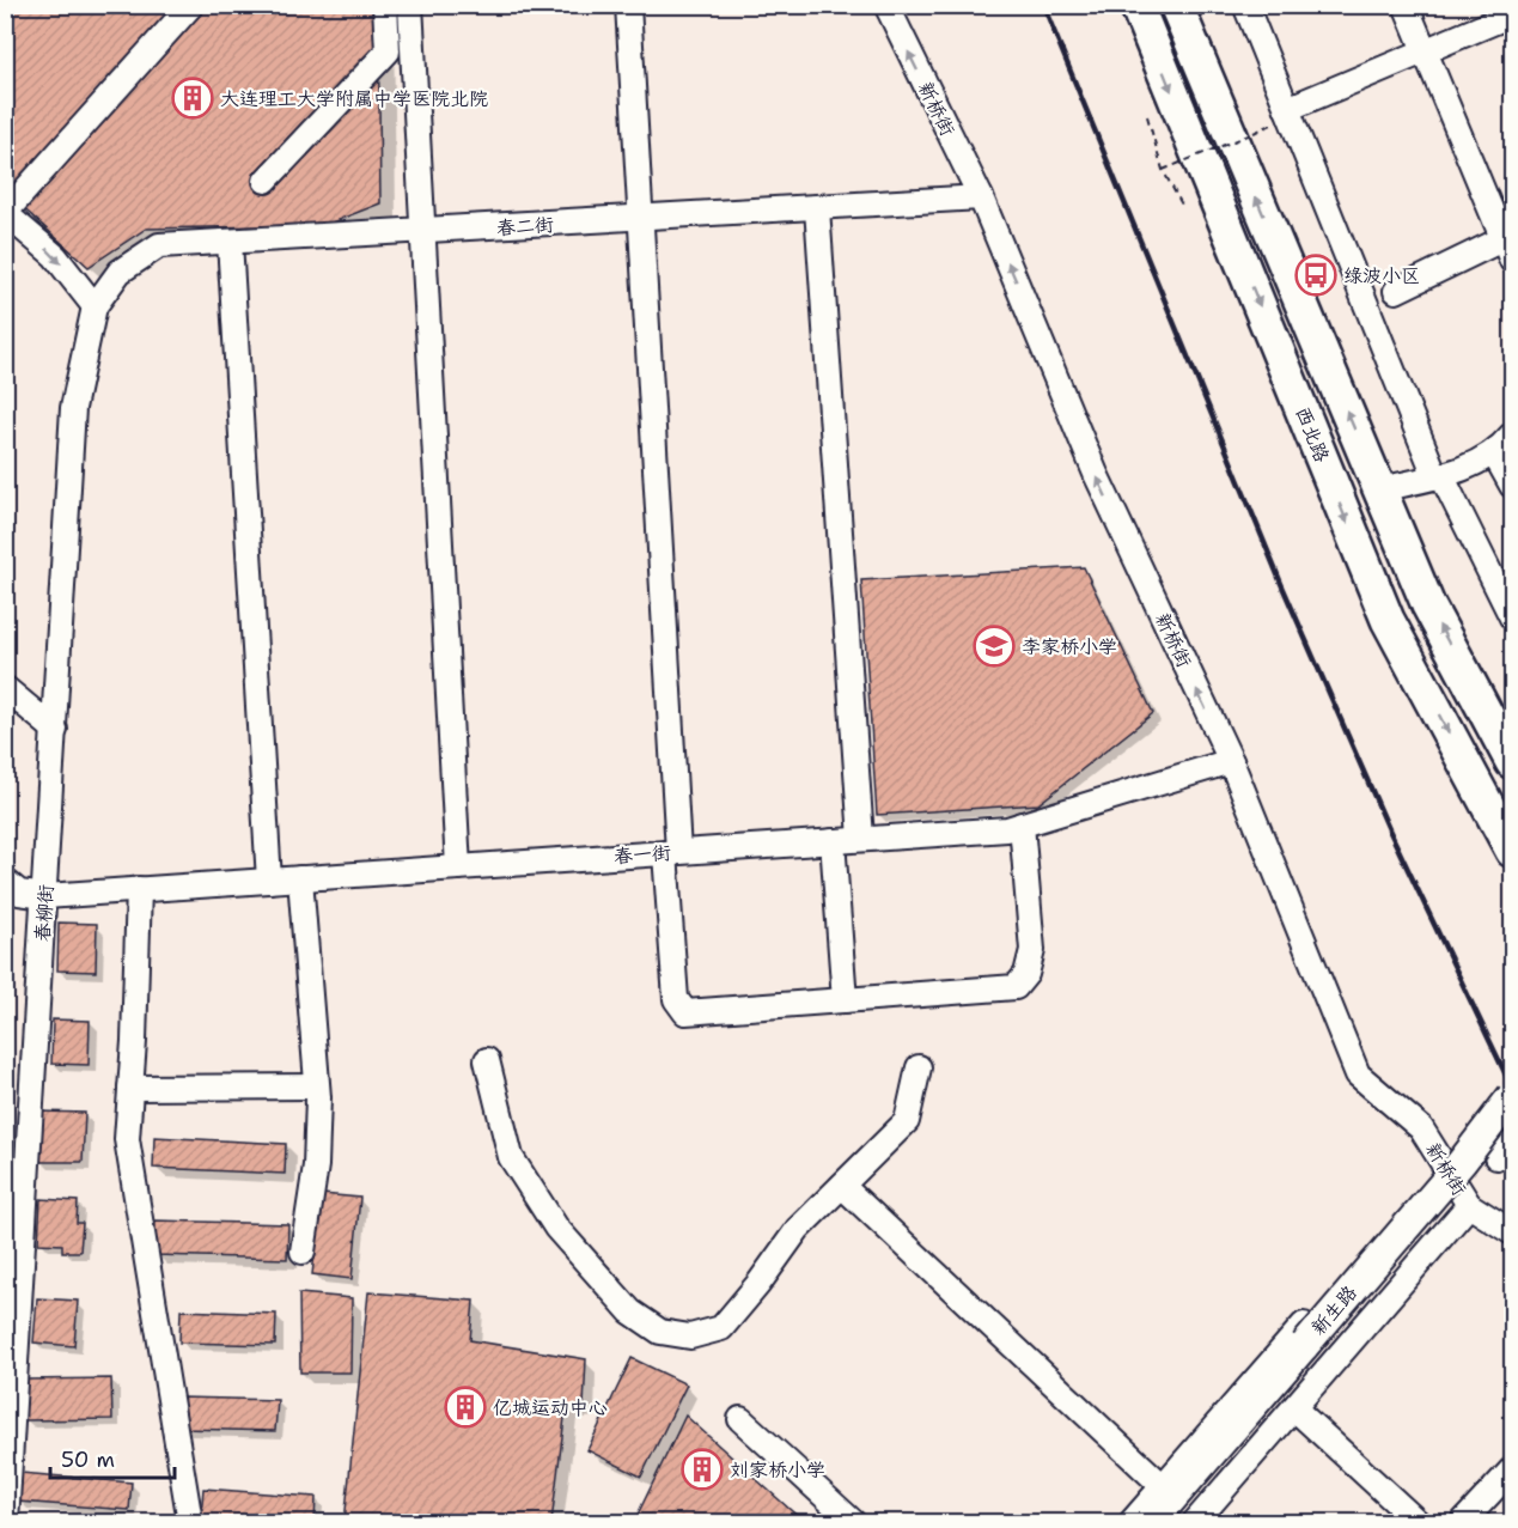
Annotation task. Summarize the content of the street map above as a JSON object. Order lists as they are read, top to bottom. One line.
{"streets":{"highway":["西北路"],"main road":["新生路"],"street":["新桥街","春二街","春一街","春柳街"]},"crossings":[["新桥街","春二街"],["新桥街","春一街"],["春二街","春柳街"],["春一街","春柳街"]],"one_way":["新桥街"],"places":{"building":["大连理工大学附属中学医院北院","亿城运动中心","刘家桥小学"],"bus stop":["绿波小区"],"school or university":["李家桥小学"]},"scale_bar":"50 m"}
